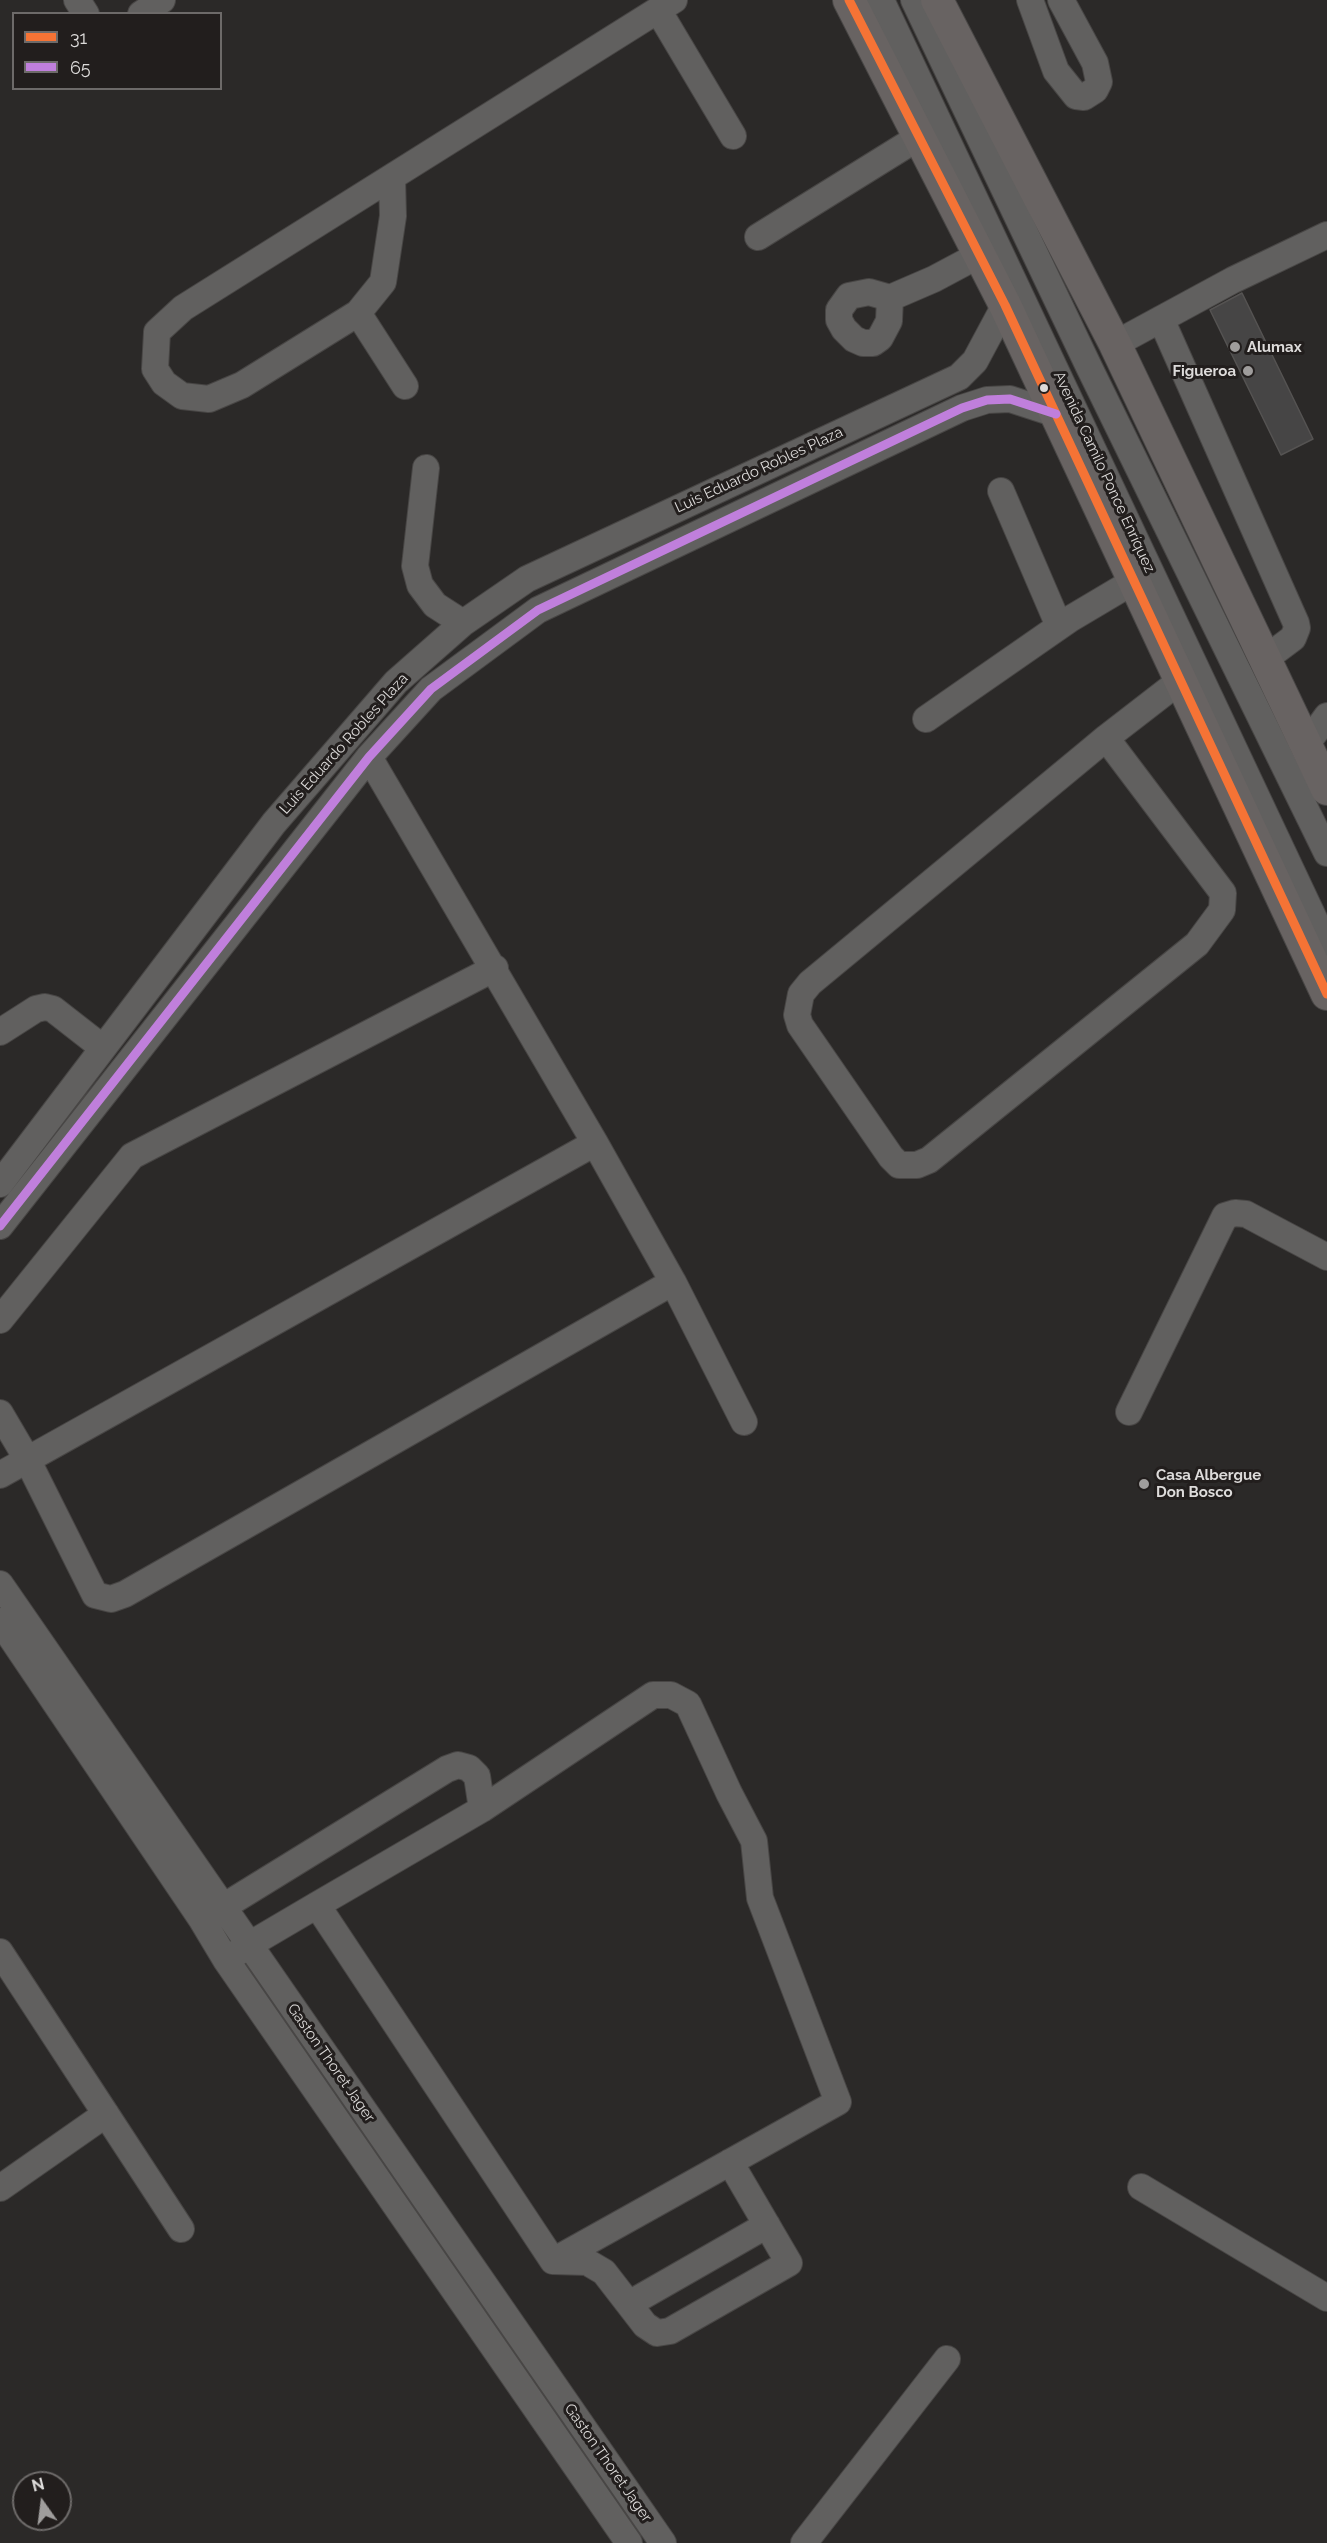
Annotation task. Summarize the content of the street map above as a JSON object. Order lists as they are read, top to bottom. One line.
{"streets":{"main road":["Avenida Camilo Ponce Enríquez"],"street":["Luis Eduardo Robles Plaza","Gaston Thoret Jager"]},"crossings":[["Luis Eduardo Robles Plaza","Avenida Camilo Ponce Enríquez"]],"places":["Alumax","Figueroa","Casa Albergue Don Bosco"],"lines":["transit line 31","transit line 65"],"legend":["31","65"],"north":"top"}
